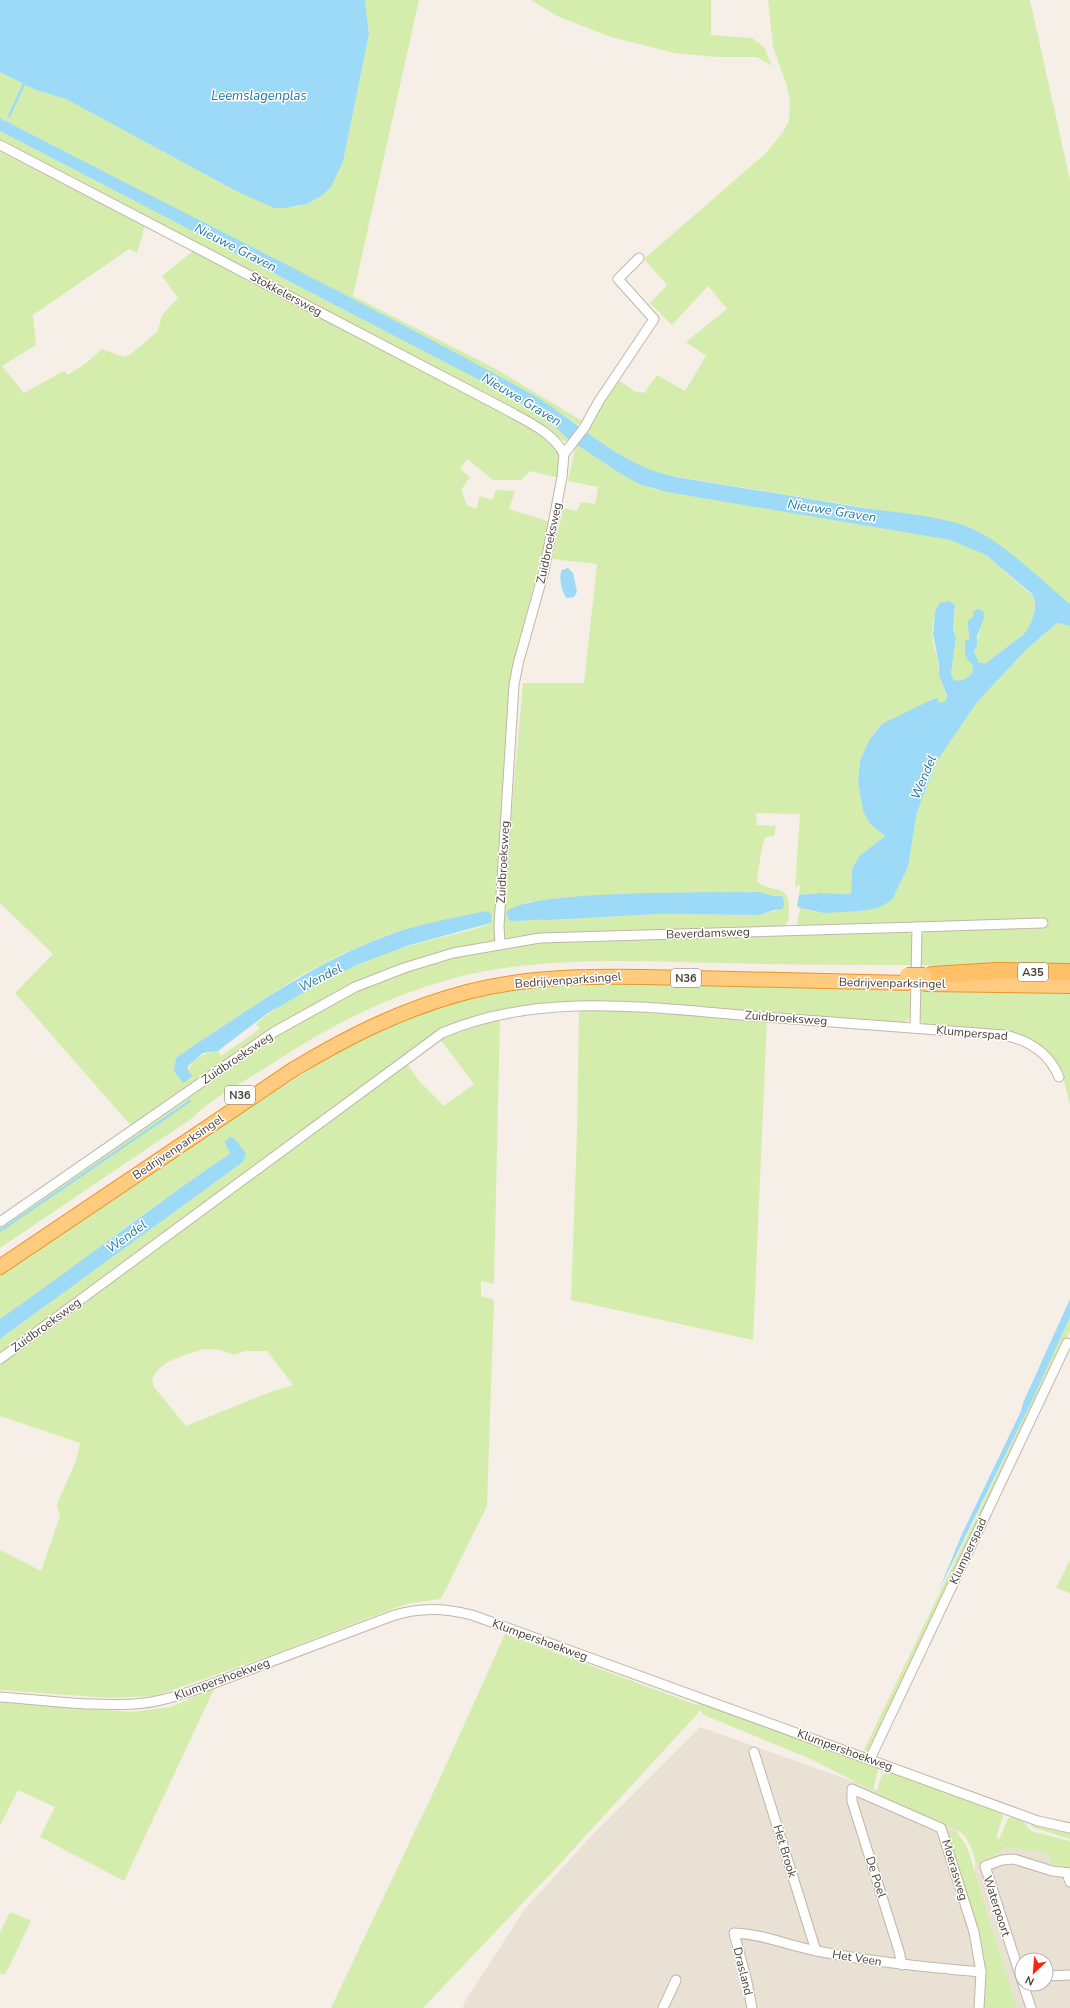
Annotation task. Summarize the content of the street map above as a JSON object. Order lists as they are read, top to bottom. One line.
{"streets":{"highway":["A35","N36","Bedrijvenparksingel"],"street":["Stokkelersweg","Zuidbroeksweg","Beverdamsweg","Klumperspad","Klumpershoekweg","Het Brook","Moerasweg","De Poel","Waterpoort","Het Veen","Drasland"]},"crossings":[["Stokkelersweg","Zuidbroeksweg"],["Zuidbroeksweg","Beverdamsweg"],["Zuidbroeksweg","Klumperspad"],["A35","Bedrijvenparksingel"],["Klumperspad","Klumpershoekweg"],["Het Brook","Het Veen"],["Moerasweg","De Poel"],["Moerasweg","Het Veen"],["De Poel","Het Veen"],["Het Veen","Drasland"]],"water":["Leemslagenplas","Nieuwe Graven","Wendel"],"north":"bottom left"}
